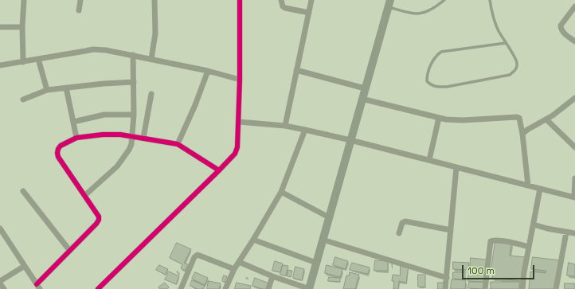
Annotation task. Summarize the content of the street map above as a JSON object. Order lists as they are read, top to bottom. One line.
{"scale_bar":"100 m"}
